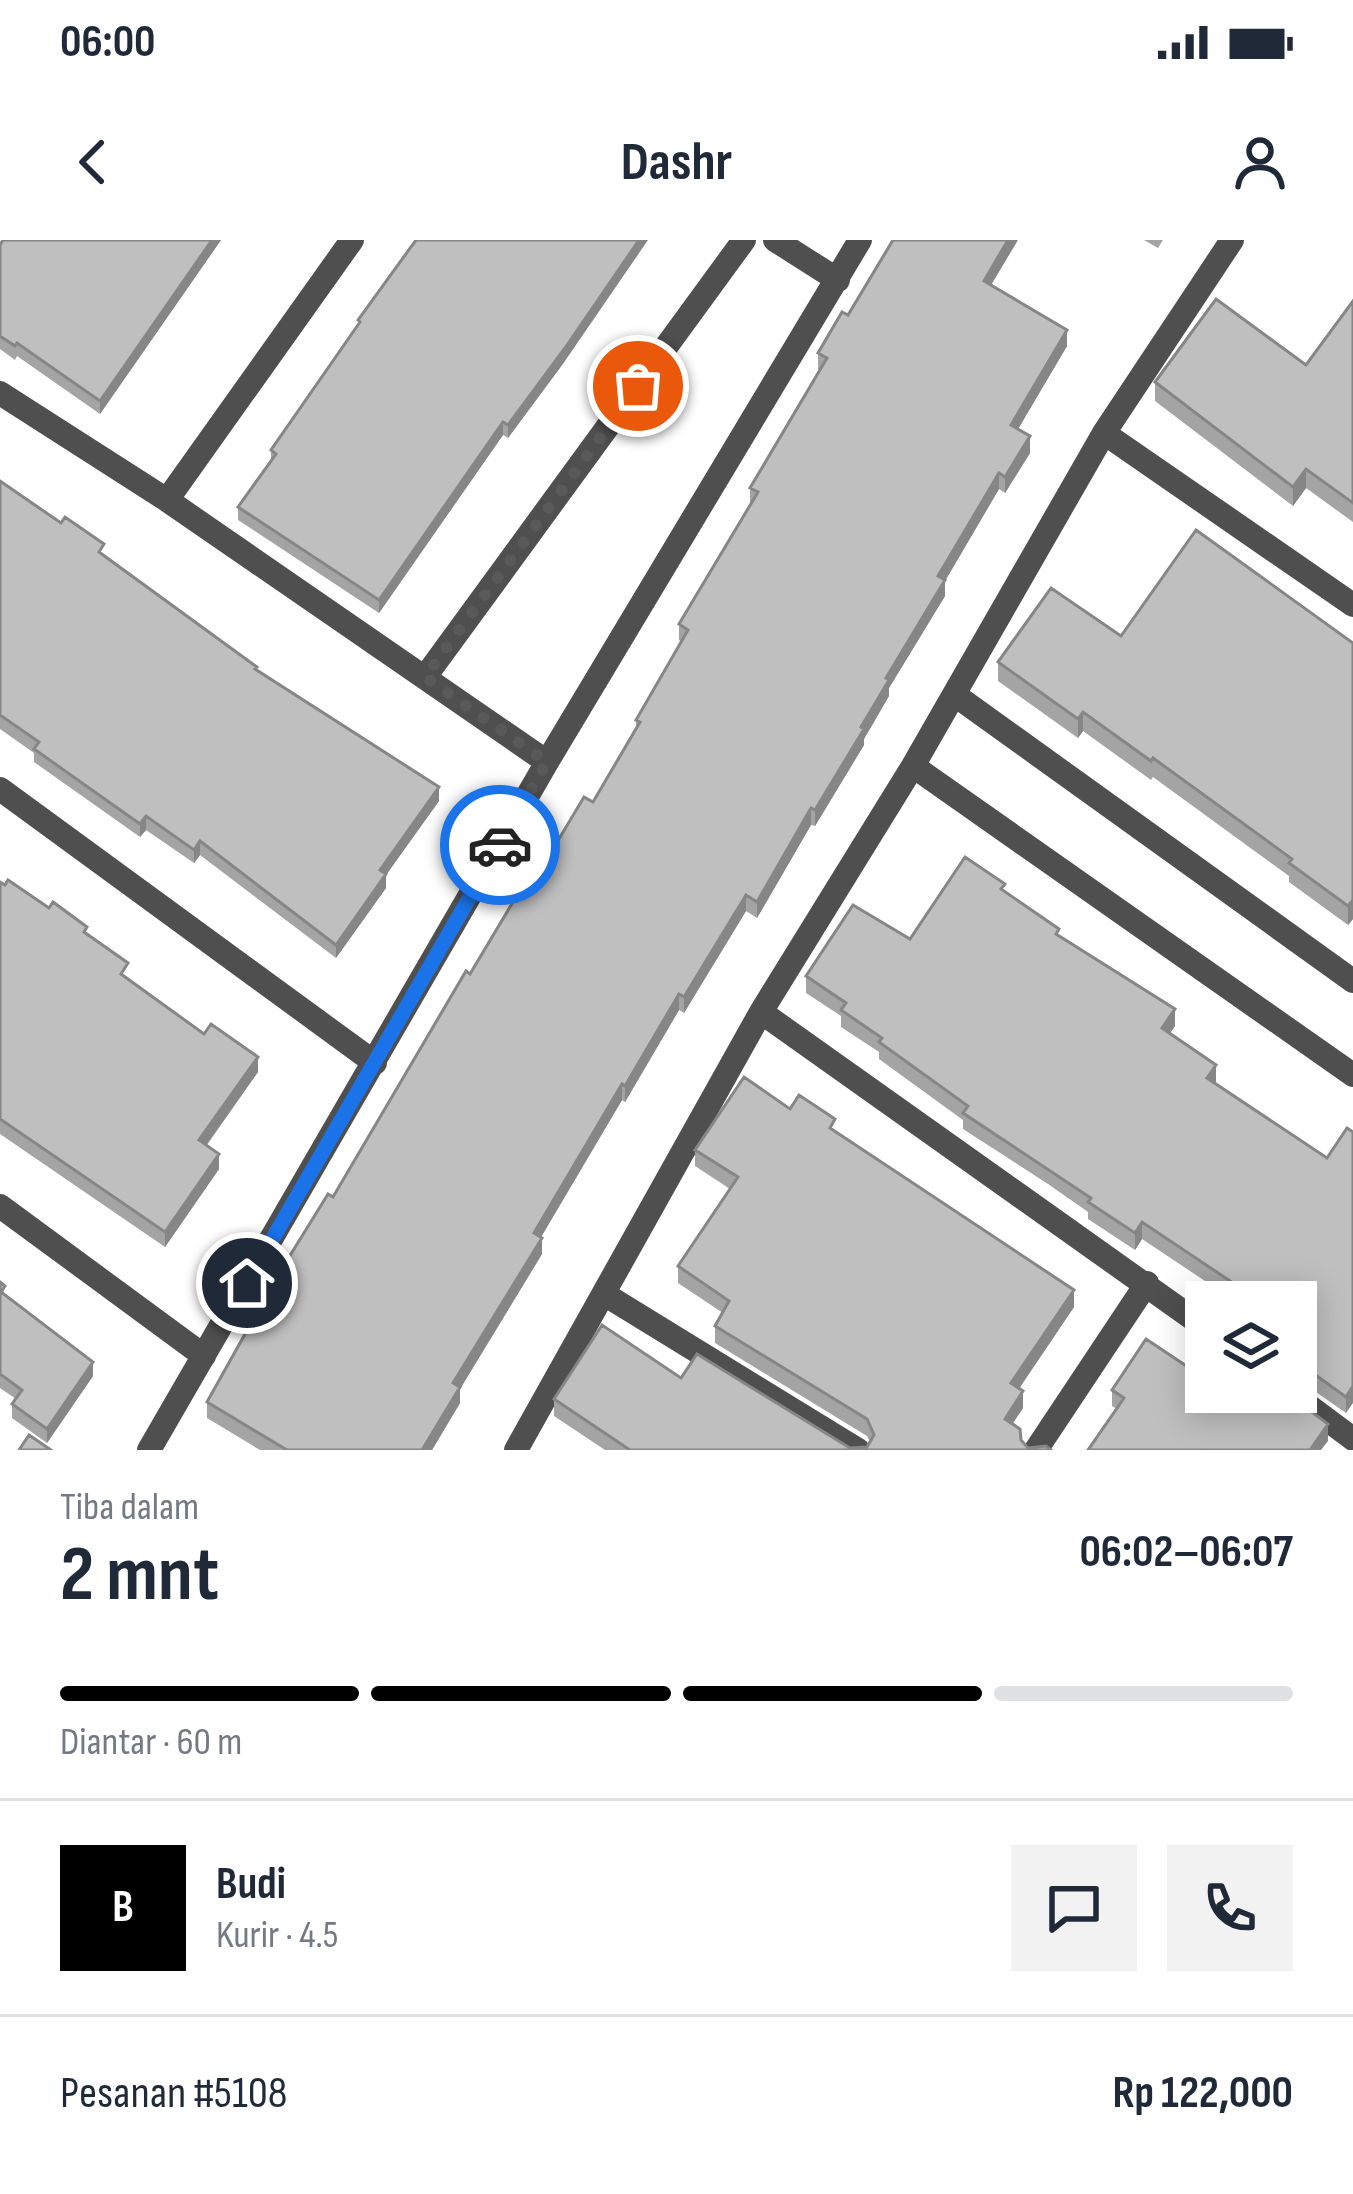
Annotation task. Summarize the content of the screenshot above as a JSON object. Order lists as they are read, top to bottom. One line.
{"page":{"status":"06:00","header":"Dashr","heading":["2 mnt","Tiba dalam","06:02–06:07"],"panel":["Budi","Kurir · 4.5","Pesanan #5108","Rp 122,000"],"bar":"Diantar · 60 m","round":"B"}}
